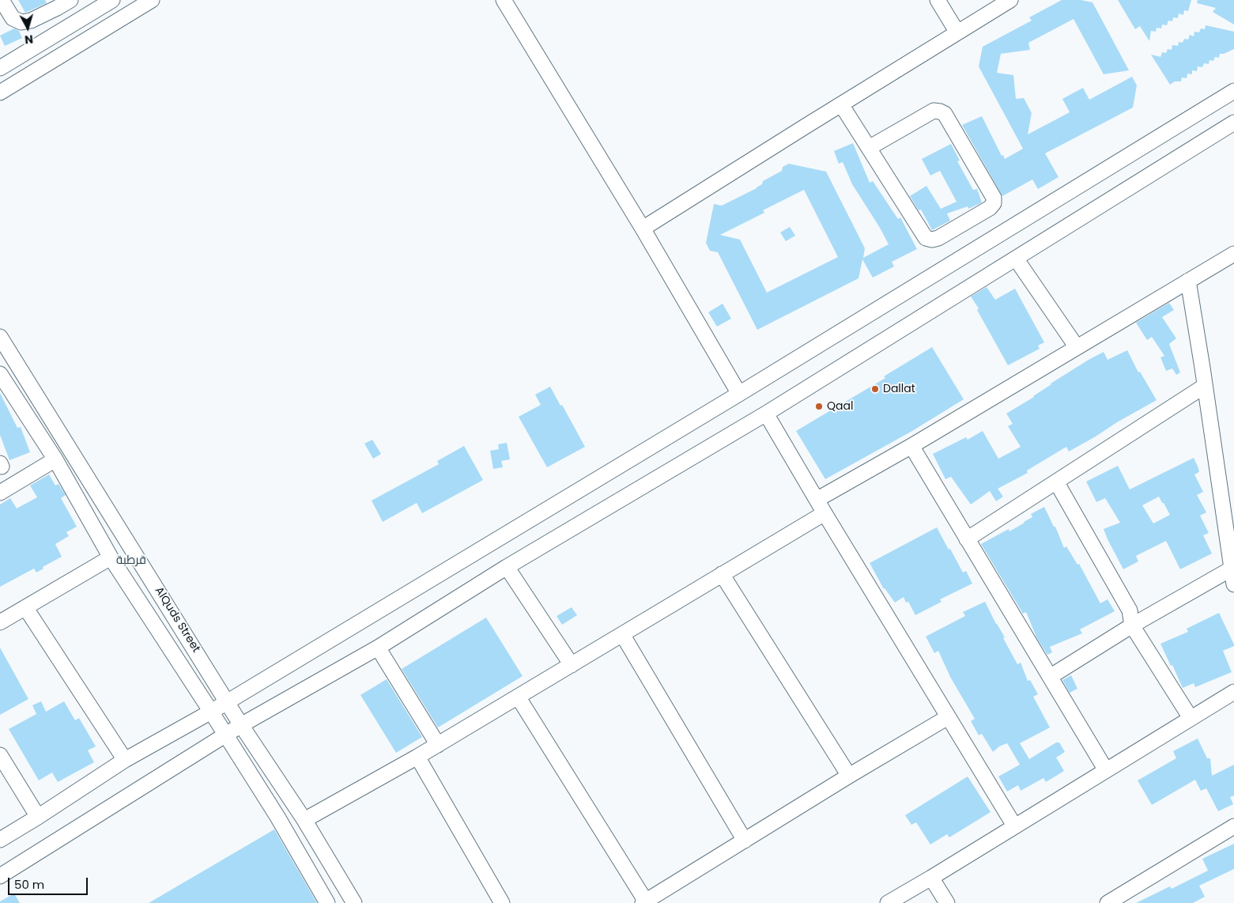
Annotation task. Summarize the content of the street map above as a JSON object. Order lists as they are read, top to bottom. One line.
{"streets":{"street":["AlQuds Street"]},"districts":["قرطبة"],"places":["Dallat","Qaal"],"scale_bar":"50 m","north":"bottom"}
